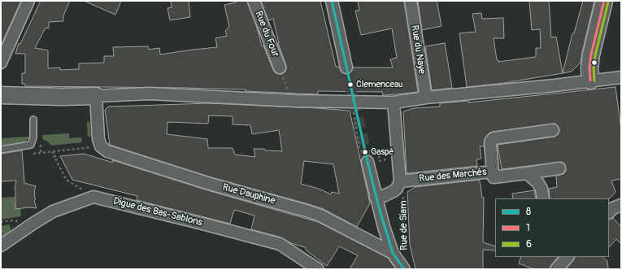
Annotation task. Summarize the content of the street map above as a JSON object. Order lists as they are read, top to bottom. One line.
{"streets":{"street":["Rue du Four","Rue du Naye","Rue des Marchés","Rue Dauphine","Digue des Bas-Sablons","Rue de Siam"]},"crossings":[["Rue des Marchés","Rue de Siam"]],"places":["Clemenceau","Gaspé"],"lines":["transit line 8","transit line 1","transit line 6"],"legend":["8","1","6"]}
